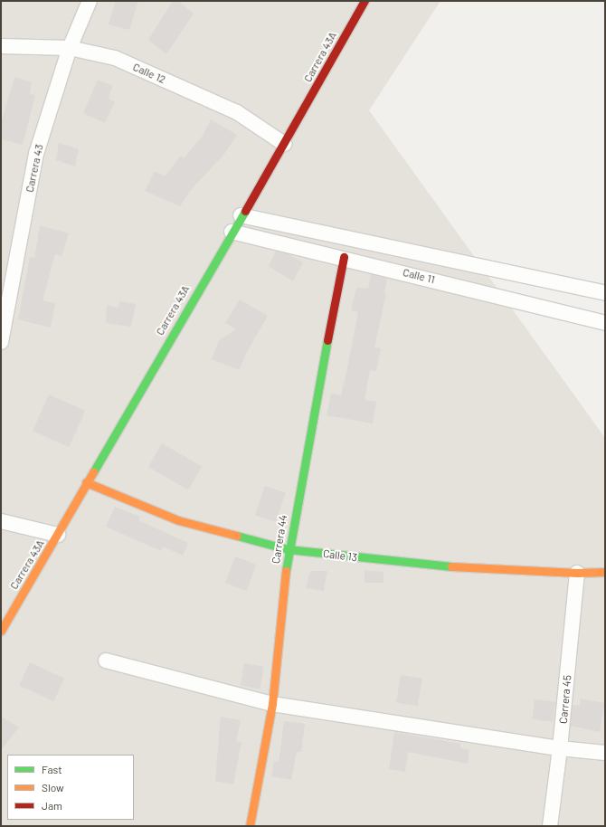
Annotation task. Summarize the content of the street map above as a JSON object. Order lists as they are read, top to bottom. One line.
{"streets":{"street":["Carrera 43A","Calle 12","Carrera 43","Calle 11","Carrera 44","Calle 13","Carrera 45"]},"crossings":[["Carrera 43A","Calle 12"],["Carrera 43A","Calle 11"],["Carrera 43A","Calle 13"],["Calle 12","Carrera 43"],["Calle 11","Carrera 44"],["Carrera 44","Calle 13"],["Calle 13","Carrera 45"]],"legend":["Fast","Slow","Jam"]}
